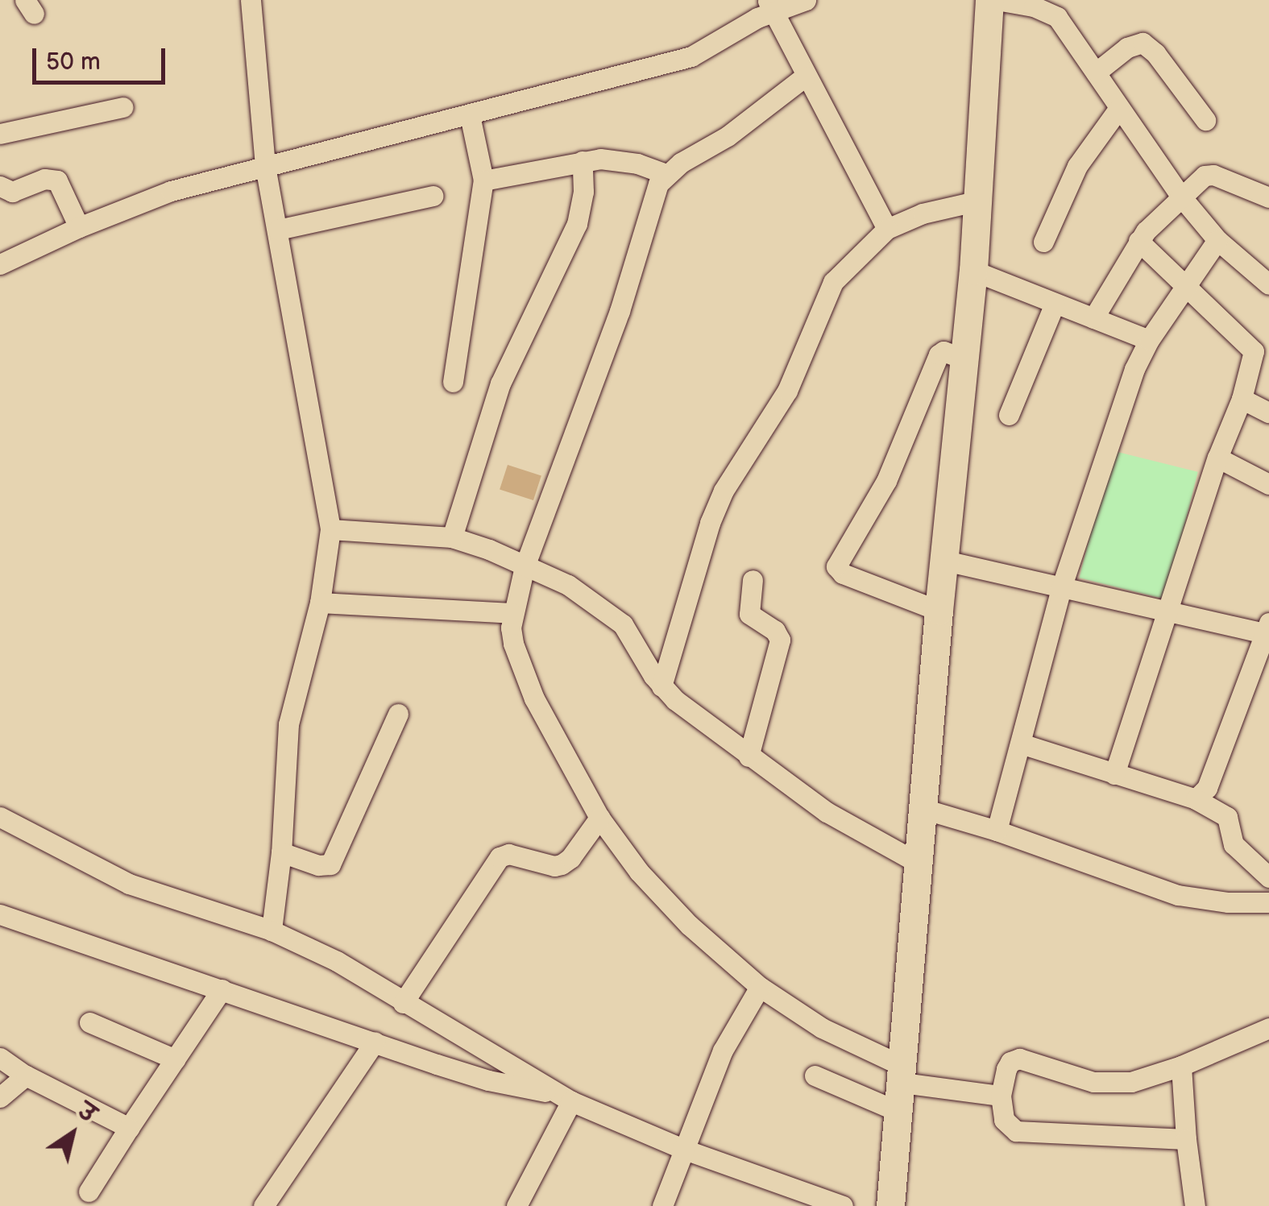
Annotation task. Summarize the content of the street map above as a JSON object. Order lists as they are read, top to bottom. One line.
{"scale_bar":"50 m","north":"top right"}
